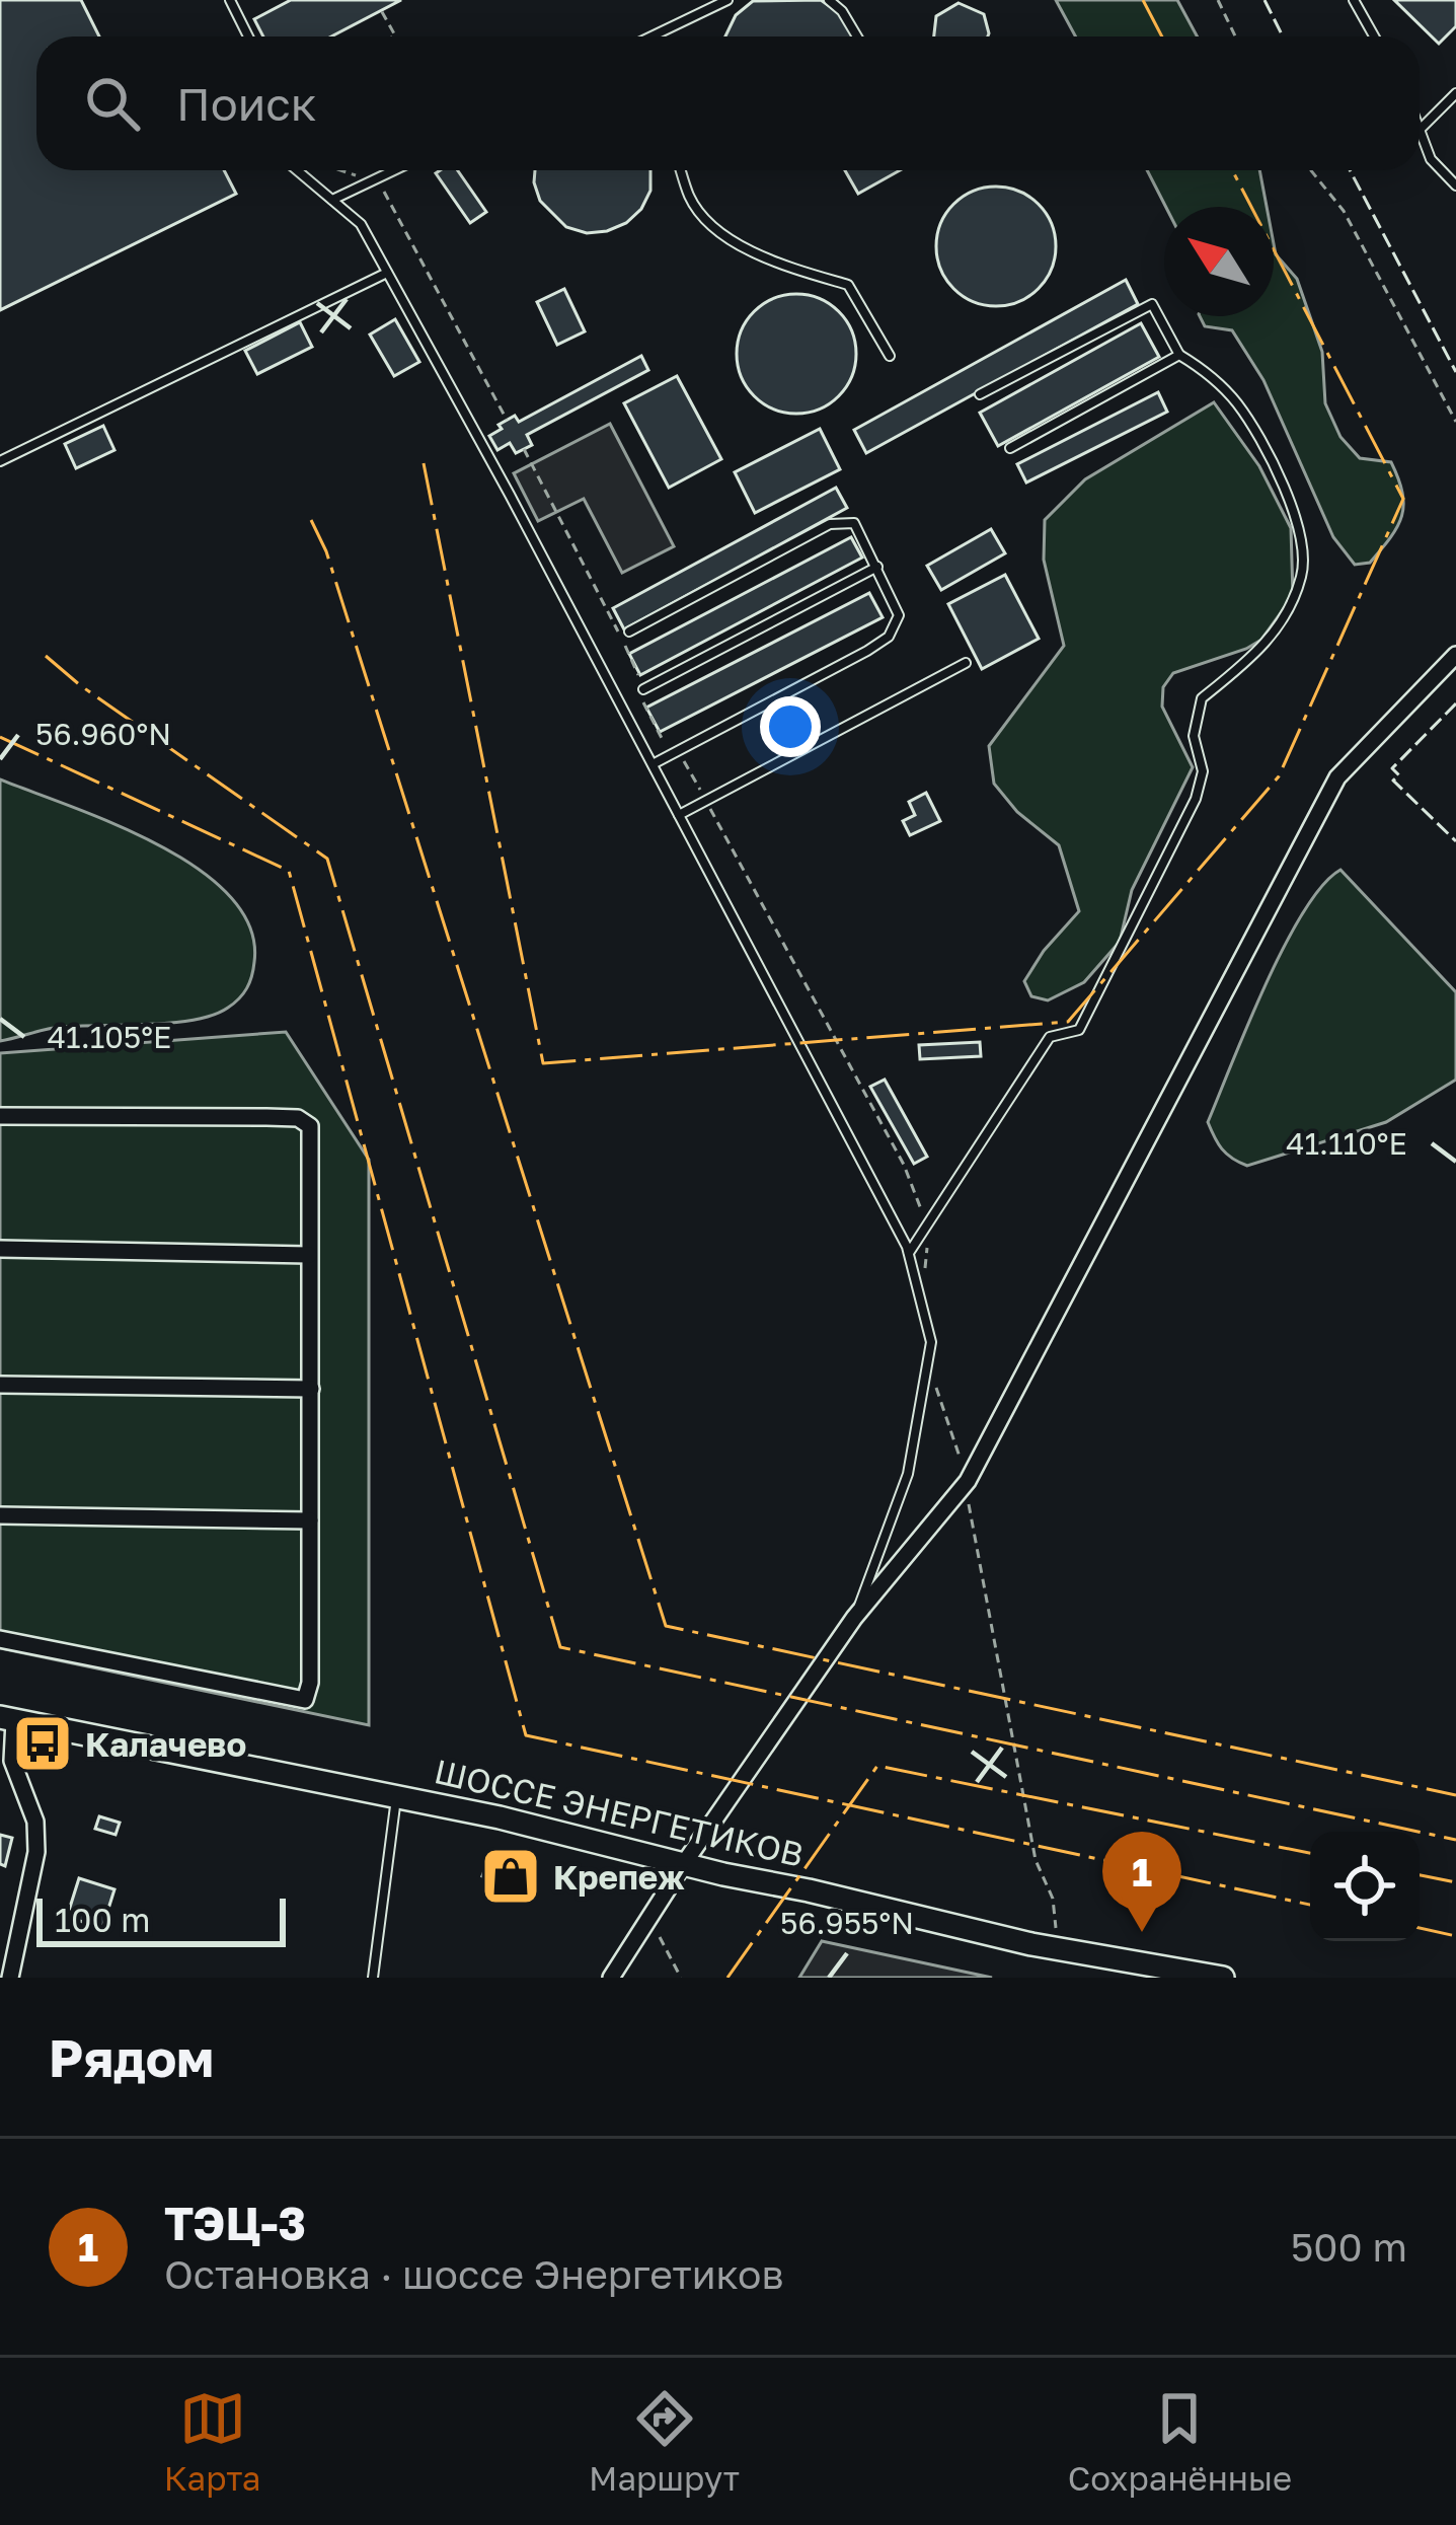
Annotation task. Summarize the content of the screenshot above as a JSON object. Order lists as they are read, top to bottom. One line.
{"streets":{"main road":["ШОССЕ ЭНЕРГЕТИКОВ"]},"places":{"bus stop":["Калачево"],"shop":["Крепеж"]},"scale_bar":"100 m","north":"top left","page":{"search":"Поиск","pins":"1","scale":"100 m","heading":"Рядом","list":[{"mark":"1","name":"ТЭЦ-3","note":"Остановка · шоссе Энергетиков","value":"500 m"}],"nav":["Карта","Маршрут","Сохранённые"]},"coordinates":["56.960°N","41.105°E","41.110°E","56.955°N"]}
